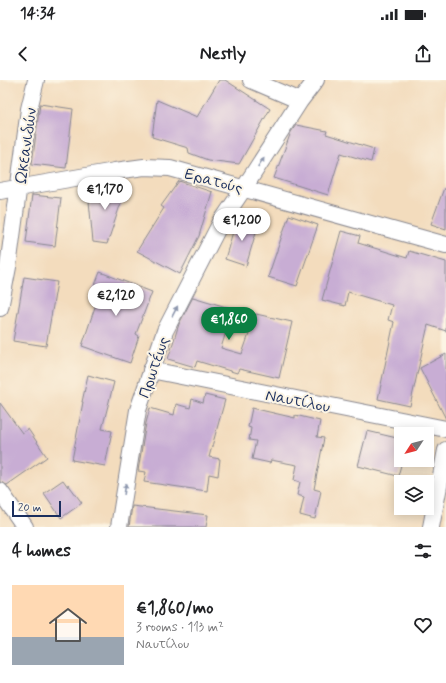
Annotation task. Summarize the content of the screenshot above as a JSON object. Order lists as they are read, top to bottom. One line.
{"streets":{"street":["Ωκεανιδών","Ερατούς","Πρωτέως","Ναυτίλου"]},"crossings":[["Ωκεανιδών","Ερατούς"],["Ερατούς","Πρωτέως"],["Πρωτέως","Ναυτίλου"]],"one_way":["Πρωτέως"],"scale_bar":"20 m","north":"bottom left","page":{"status":"14:34","header":"Nestly","price":["€1,170","€1,200","€2,120","€1,860"],"scale":"20 m","heading":"4 homes","list":[{"name":"€1,860/mo","note":"3 rooms · 113 m² · Ναυτίλου"}]}}
